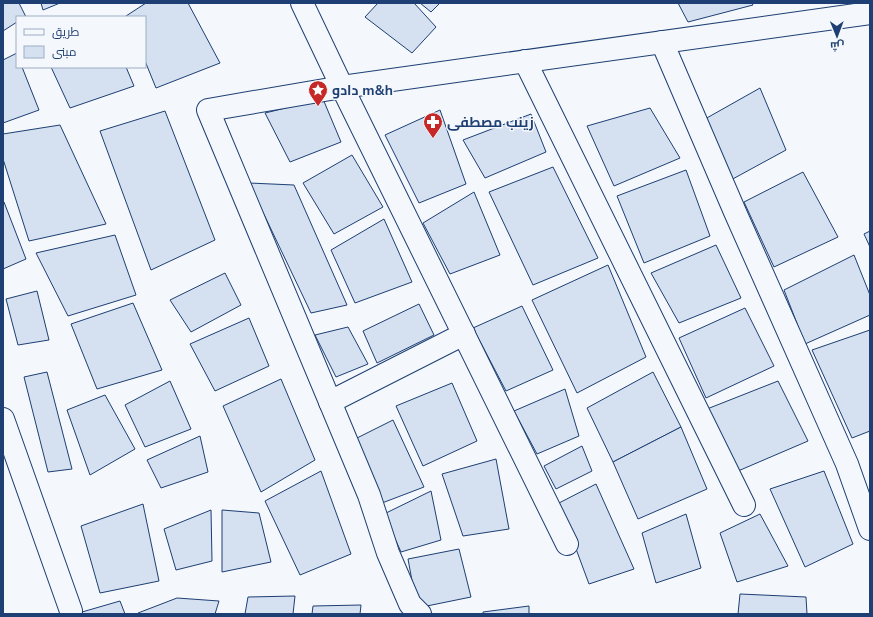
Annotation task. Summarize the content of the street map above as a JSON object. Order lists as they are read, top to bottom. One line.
{"places":{"place":["دادو m&h"],"pharmacy":["زينب مصطفى"]},"legend":["طريق","مبنى"],"north":"bottom"}
